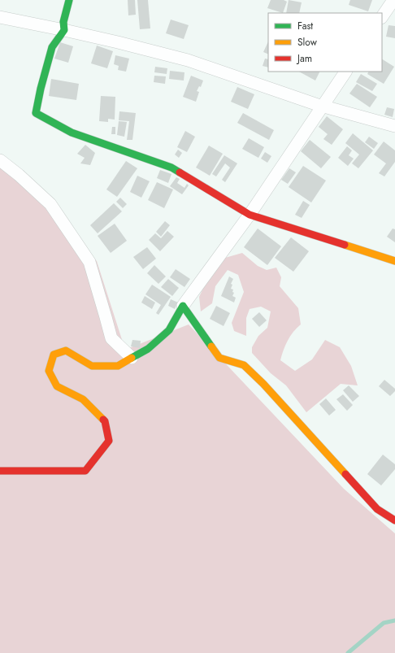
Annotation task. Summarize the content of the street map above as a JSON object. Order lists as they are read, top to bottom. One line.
{"legend":["Fast","Slow","Jam"]}
